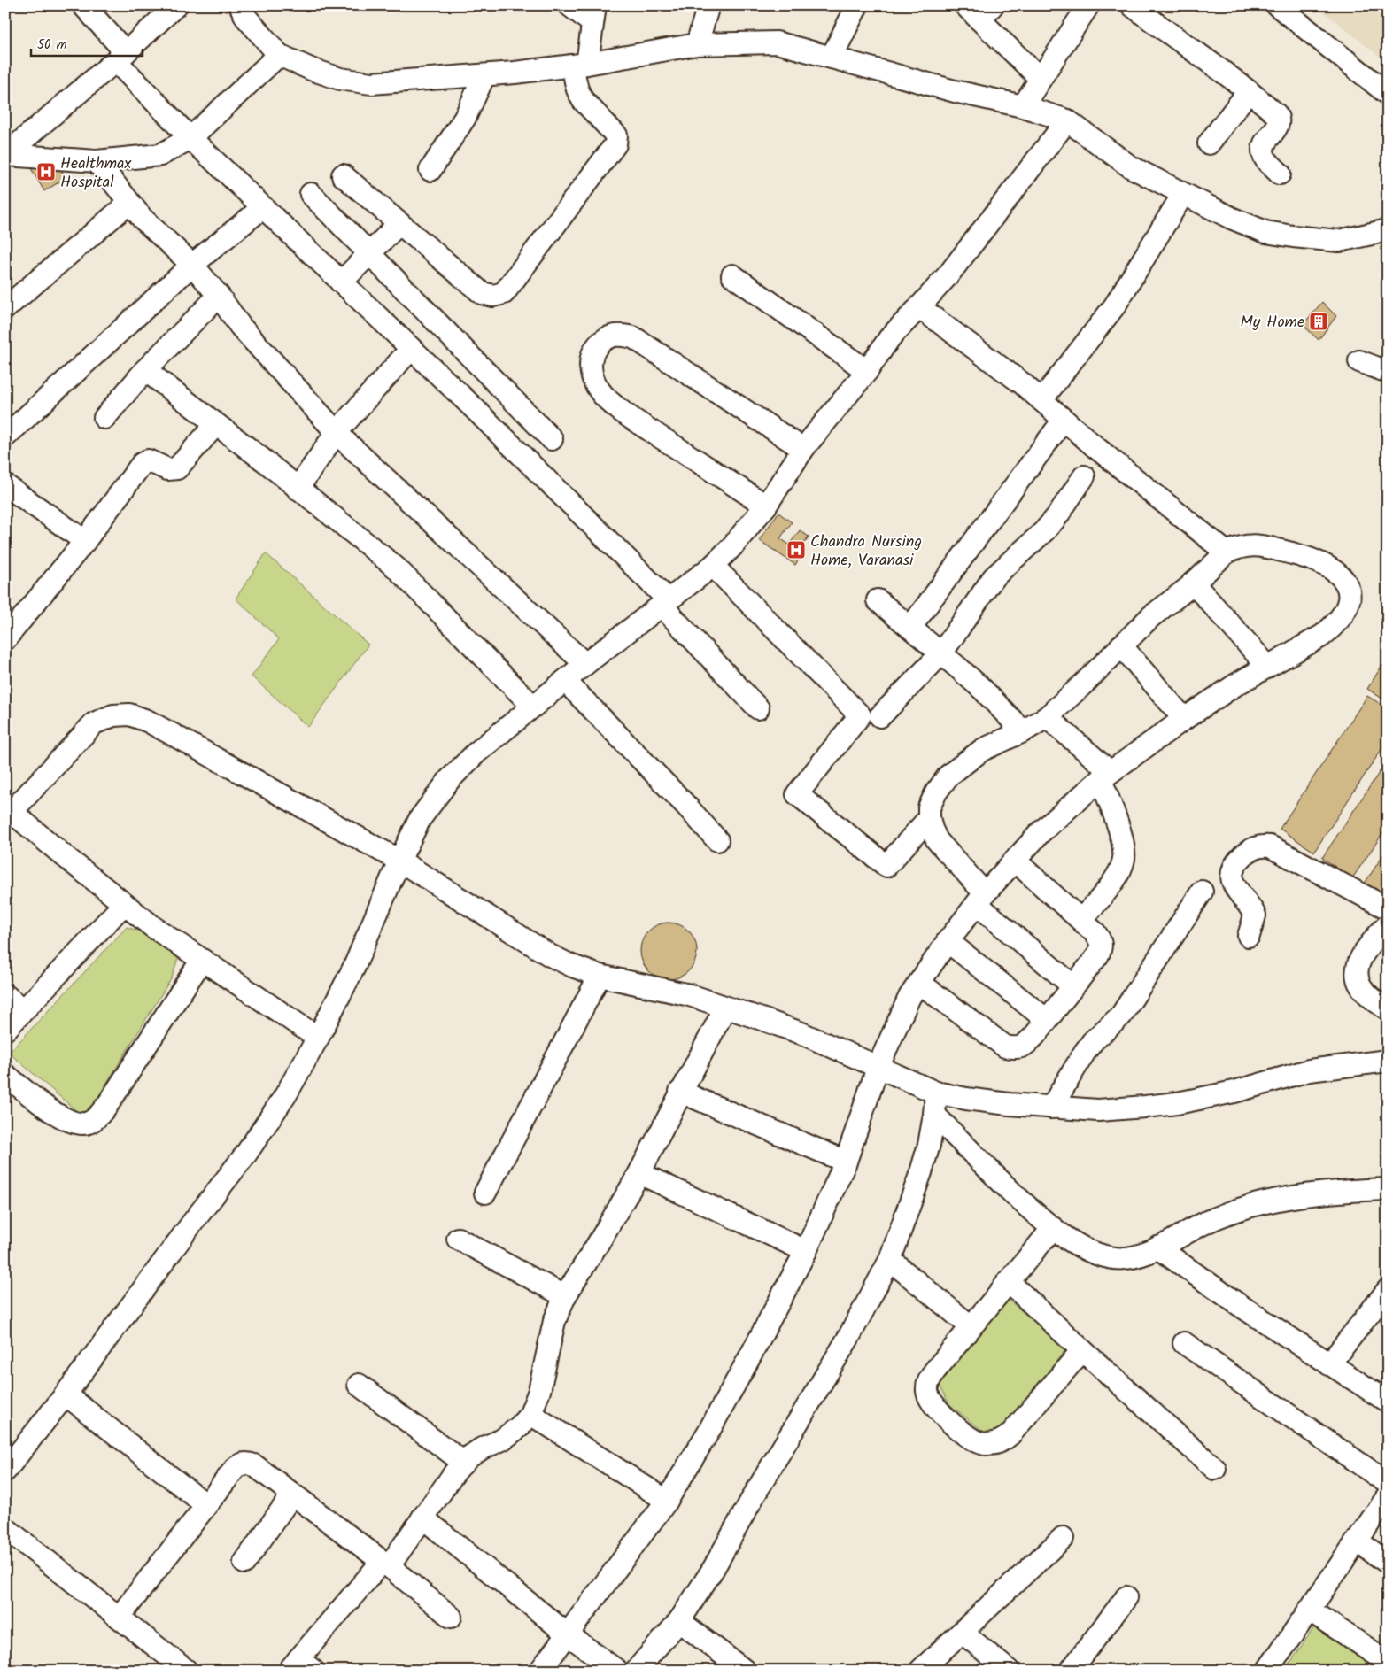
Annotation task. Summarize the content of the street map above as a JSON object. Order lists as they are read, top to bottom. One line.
{"places":{"hospital":["Healthmax Hospital","Chandra Nursing Home, Varanasi"],"building":["My Home"]},"scale_bar":"50 m"}
